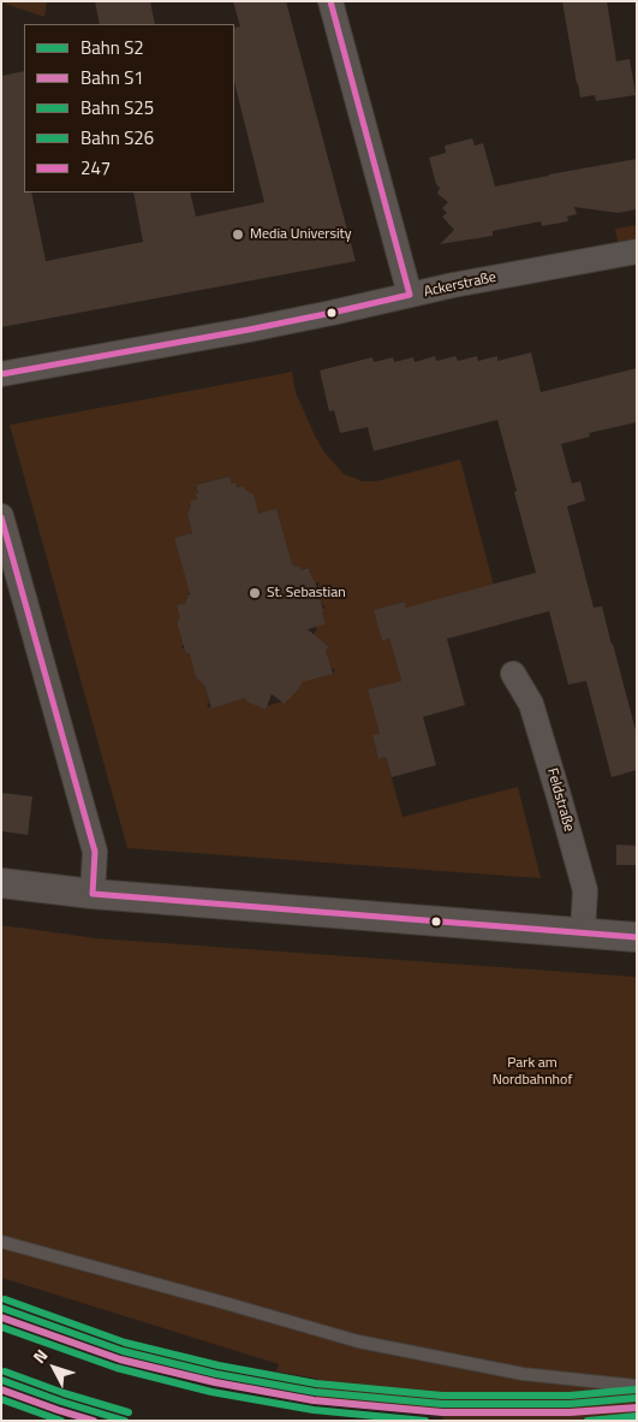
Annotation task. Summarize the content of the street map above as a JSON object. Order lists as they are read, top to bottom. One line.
{"streets":{"street":["Ackerstraße","Feldstraße"]},"parks":["Park am Nordbahnhof"],"places":["Media University","St. Sebastian"],"lines":["transit line 247","rail line S25","rail line S2","rail line S1","rail line S26"],"legend":["Bahn S2","Bahn S1","Bahn S25","Bahn S26","247"],"north":"top left"}
